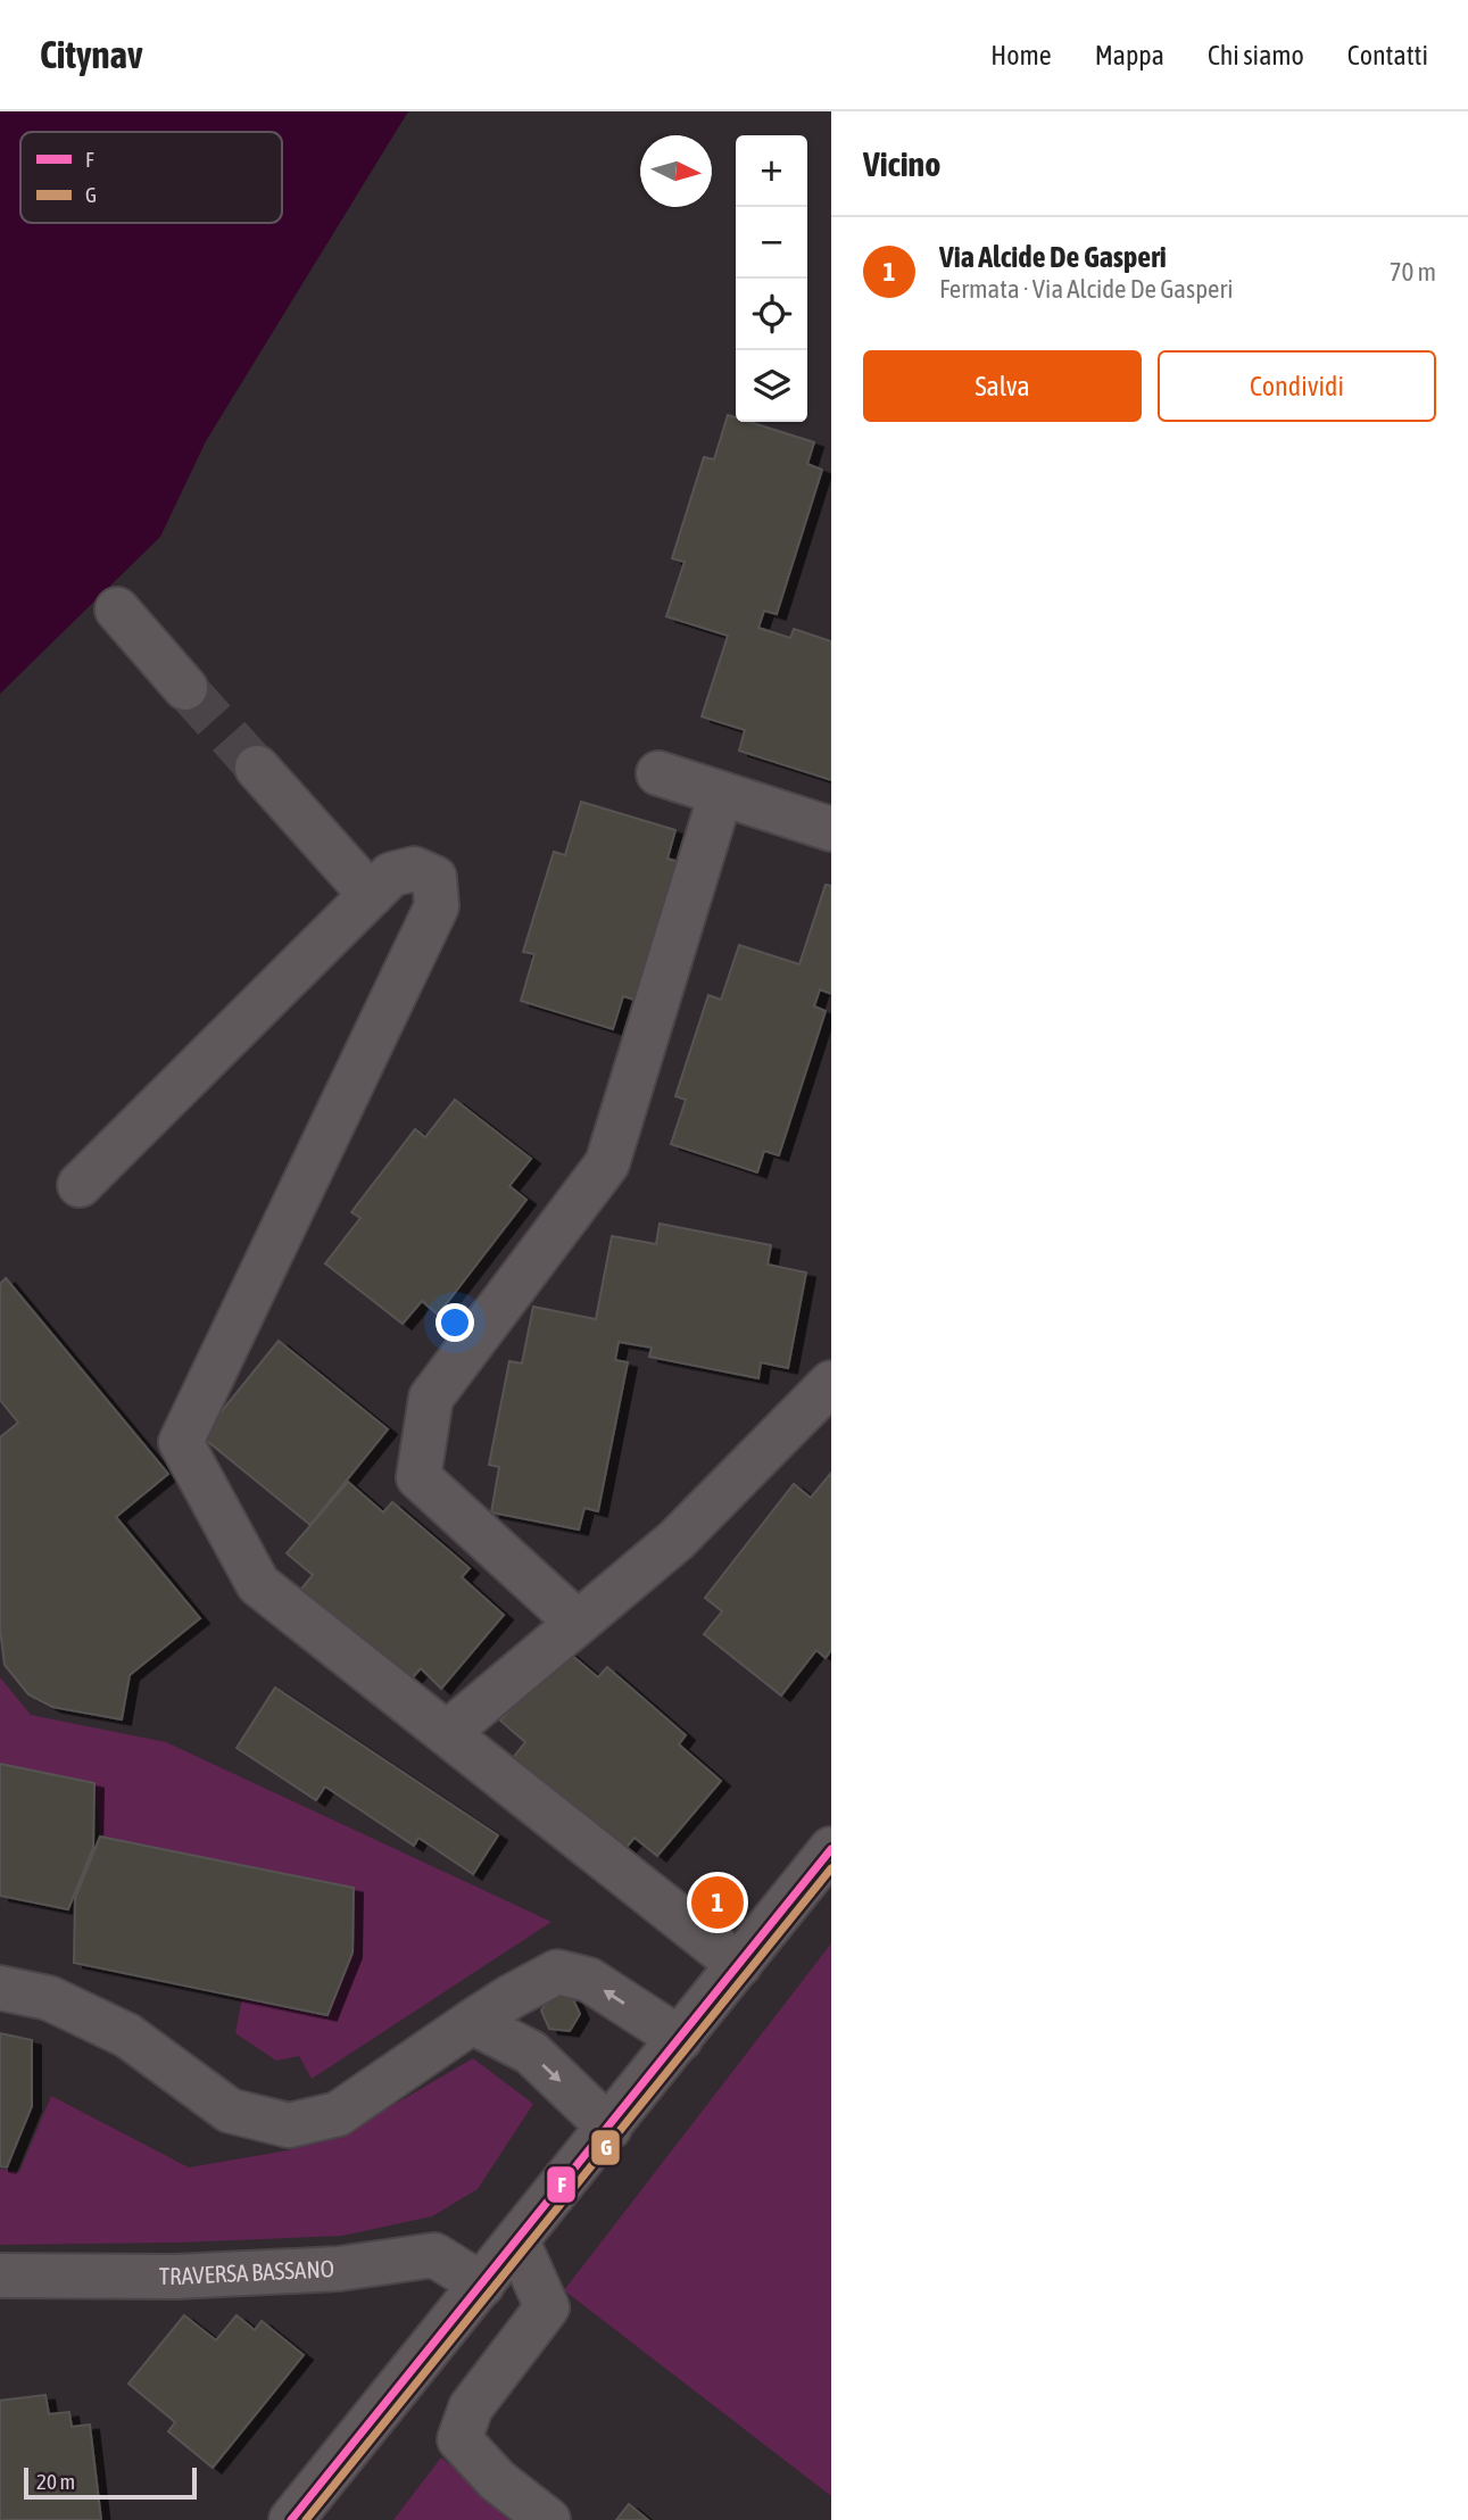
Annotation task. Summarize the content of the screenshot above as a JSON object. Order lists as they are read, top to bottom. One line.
{"streets":{"street":["TRAVERSA BASSANO"]},"lines":["transit line F","transit line G"],"legend":["F","G"],"scale_bar":"20 m","north":"right","page":{"header":"Citynav","nav":["Home","Mappa","Chi siamo","Contatti"],"heading":"Vicino","map_buttons":["+","−"],"list":[{"mark":"1","name":"Via Alcide De Gasperi","note":"Fermata · Via Alcide De Gasperi","value":"70 m"}],"buttons":["Salva","Condividi"],"pins":"1","scale":"20 m"}}
